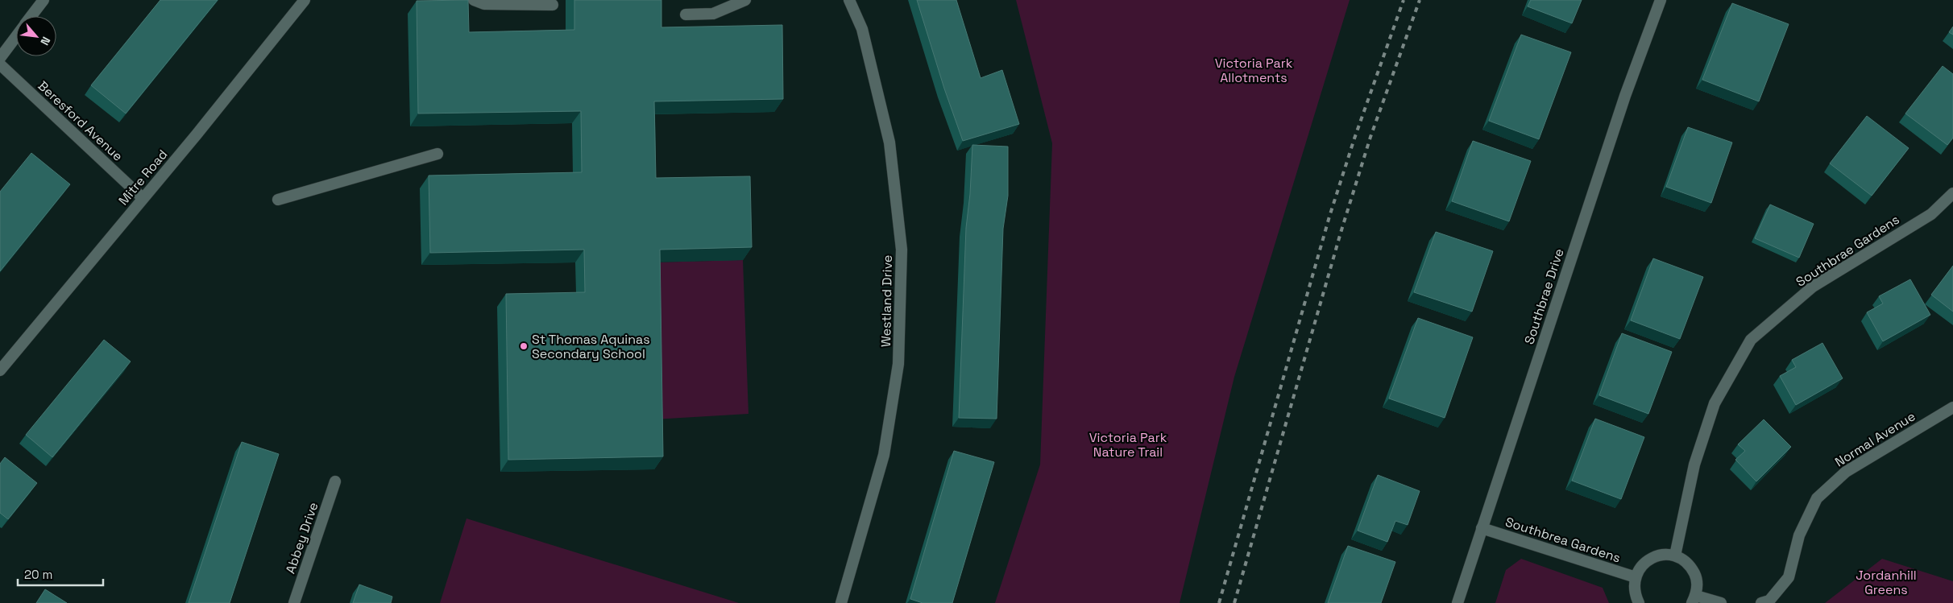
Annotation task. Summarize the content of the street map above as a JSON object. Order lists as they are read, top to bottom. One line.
{"streets":{"street":["Beresford Avenue","Mitre Road","Southbrae Gardens","Southbrae Drive","Westland Drive","Normal Avenue","Abbey Drive","Southbrea Gardens"]},"crossings":[["Beresford Avenue","Mitre Road"],["Southbrae Drive","Southbrea Gardens"]],"parks":["Victoria Park Allotments","Victoria Park Nature Trail","Jordanhill Greens"],"places":["St Thomas Aquinas Secondary School"],"scale_bar":"20 m","north":"bottom right"}
